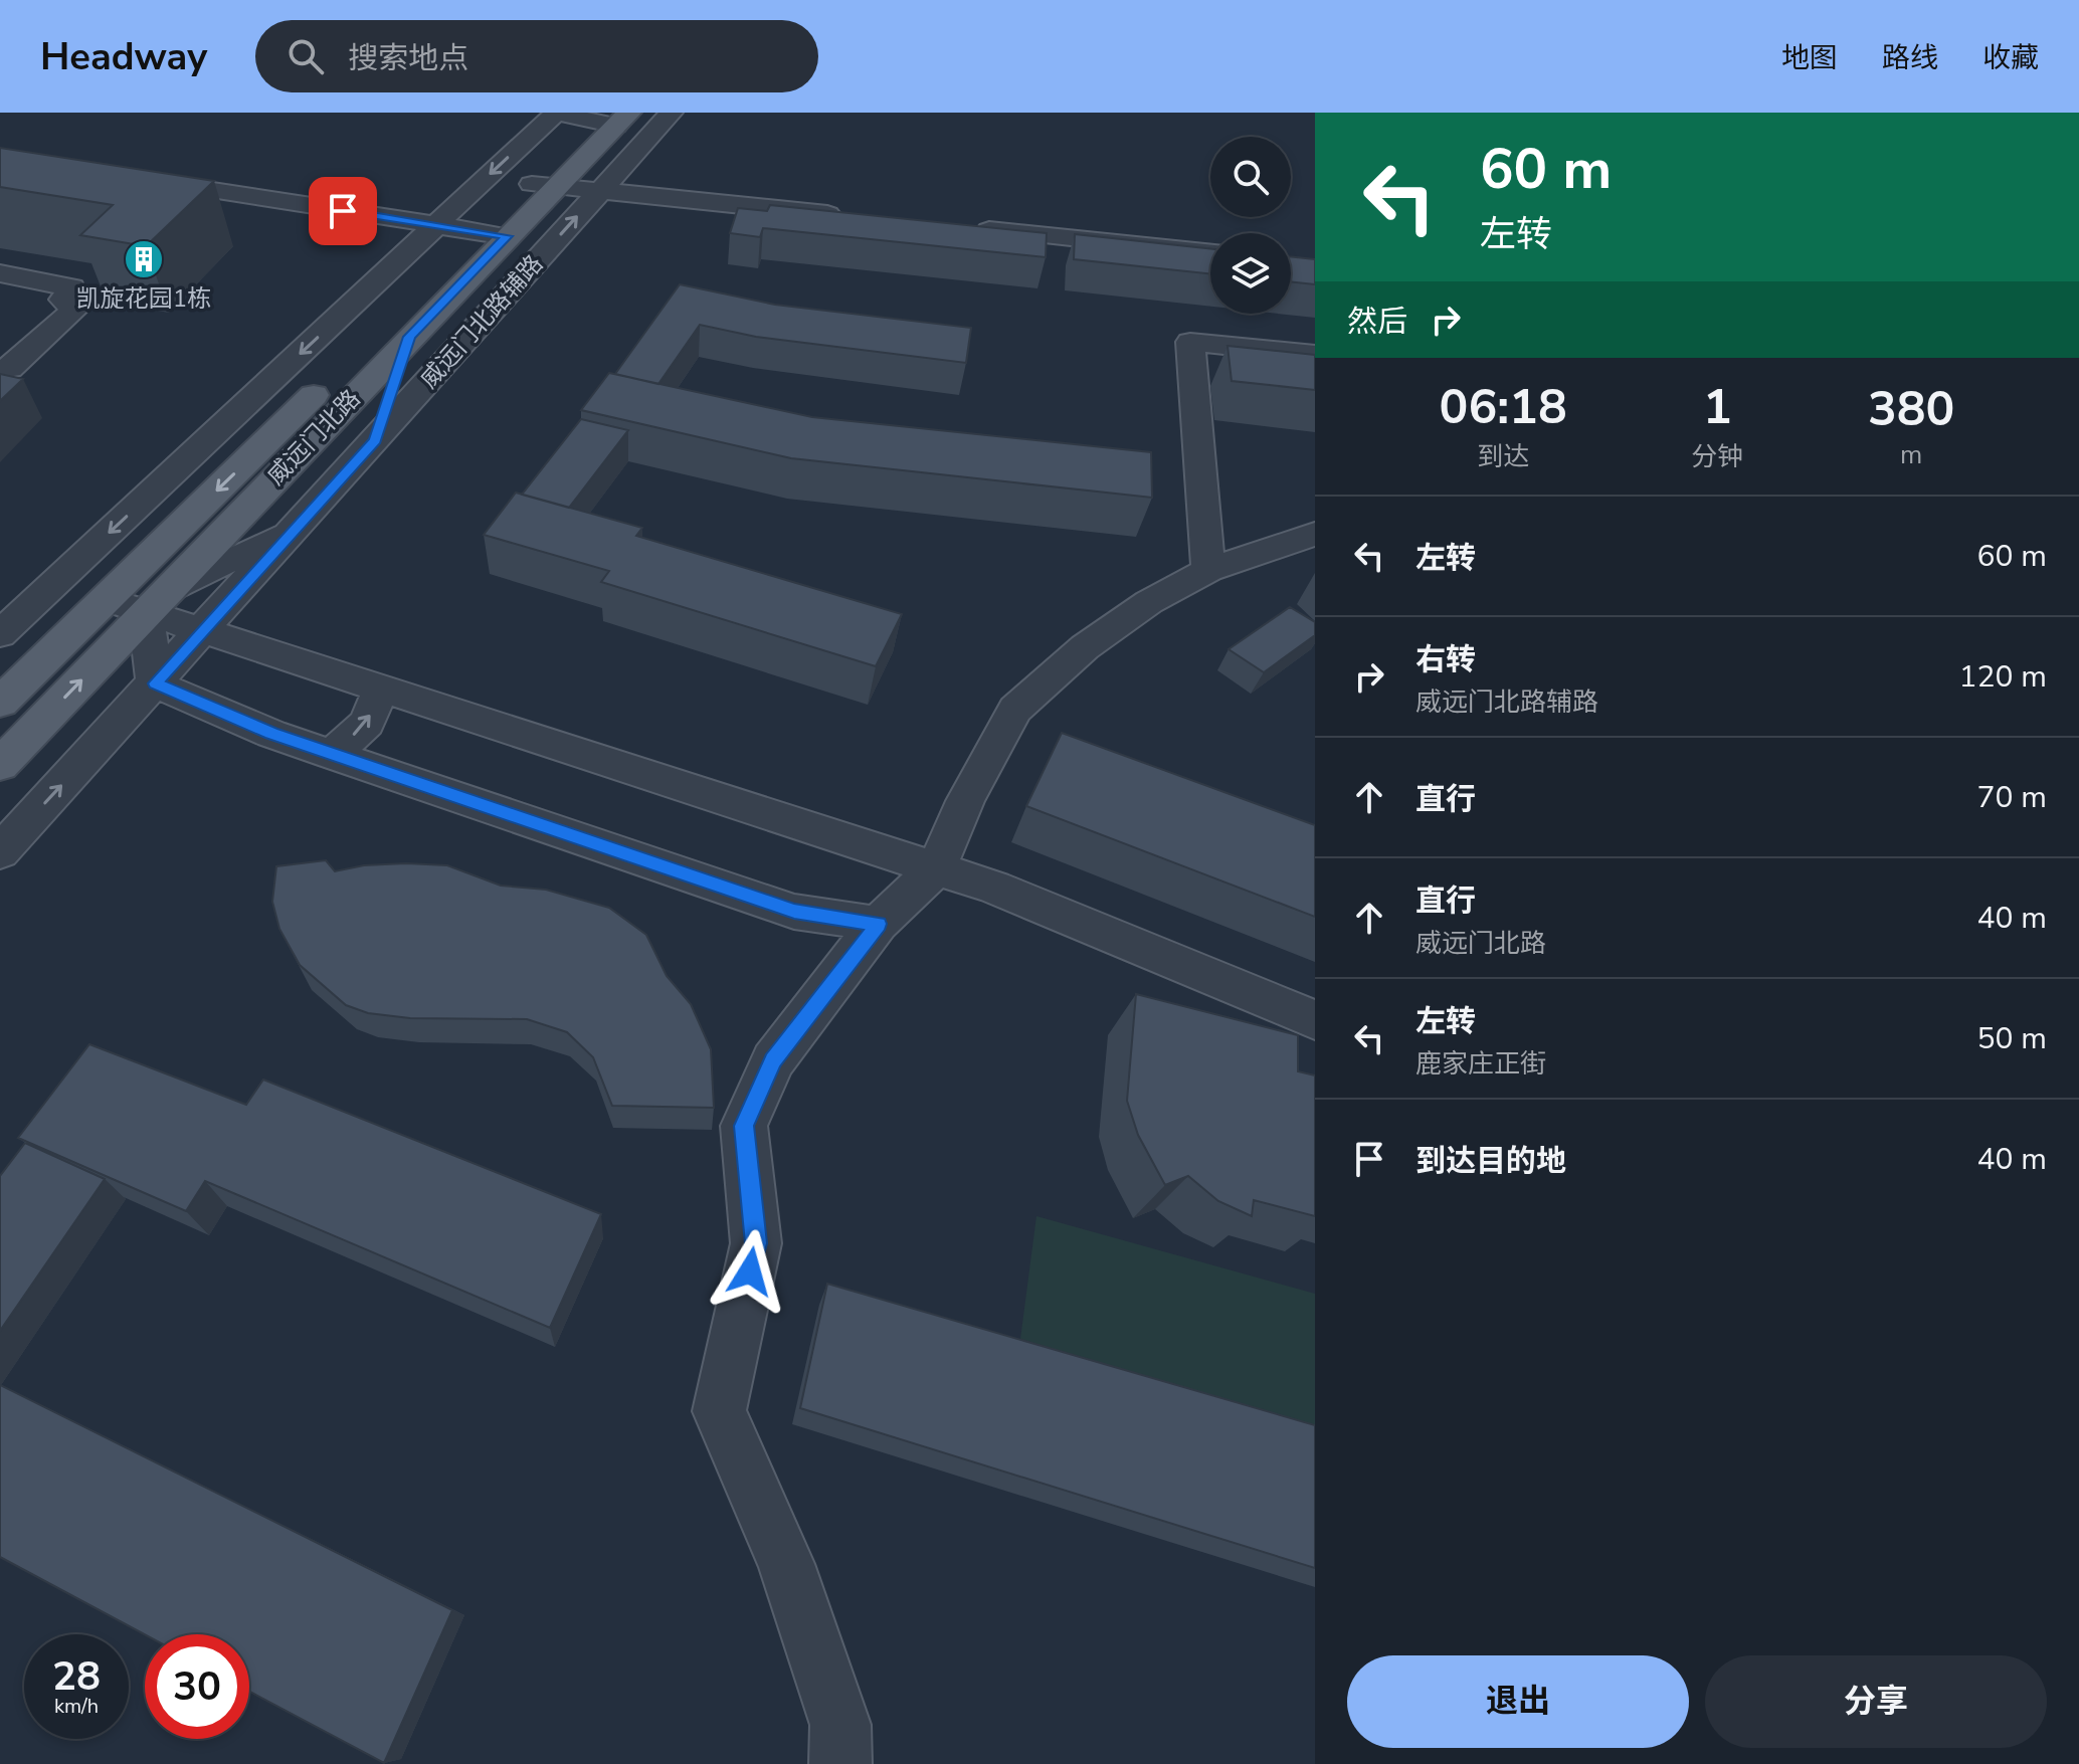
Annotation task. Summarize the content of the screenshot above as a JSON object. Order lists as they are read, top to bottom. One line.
{"streets":{"main road":["威远门北路"],"street":["威远门北路辅路"]},"places":{"building":["凯旋花园1栋"]},"page":{"header":"Headway","search":"搜索地点","nav":["地图","路线","收藏"],"turn":["60 m","左转"],"then":"然后","eta":["06:18","到达","1","分钟","380","m"],"list":[{"name":"左转","value":"60 m"},{"name":"右转","note":"威远门北路辅路","value":"120 m"},{"name":"直行","value":"70 m"},{"name":"直行","note":"威远门北路","value":"40 m"},{"name":"左转","note":"鹿家庄正街","value":"50 m"},{"name":"到达目的地","value":"40 m"}],"speed":"28 km/h","limit":"30","buttons":["退出","分享"]}}
